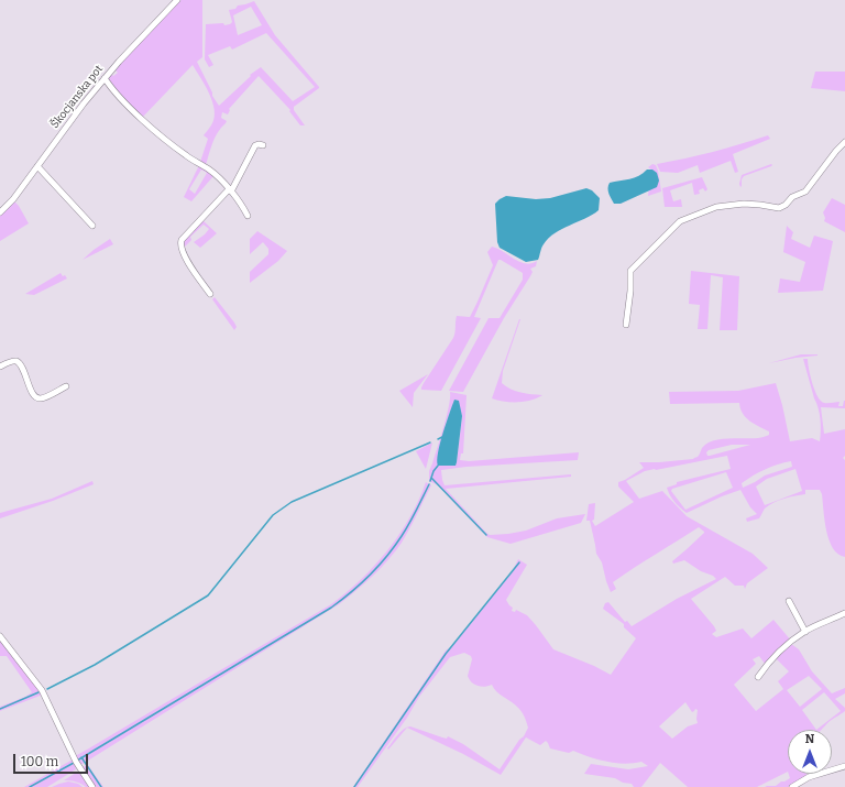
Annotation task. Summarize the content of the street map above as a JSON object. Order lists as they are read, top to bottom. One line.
{"streets":{"street":["Škocjanska pot"]},"scale_bar":"100 m","north":"top"}
